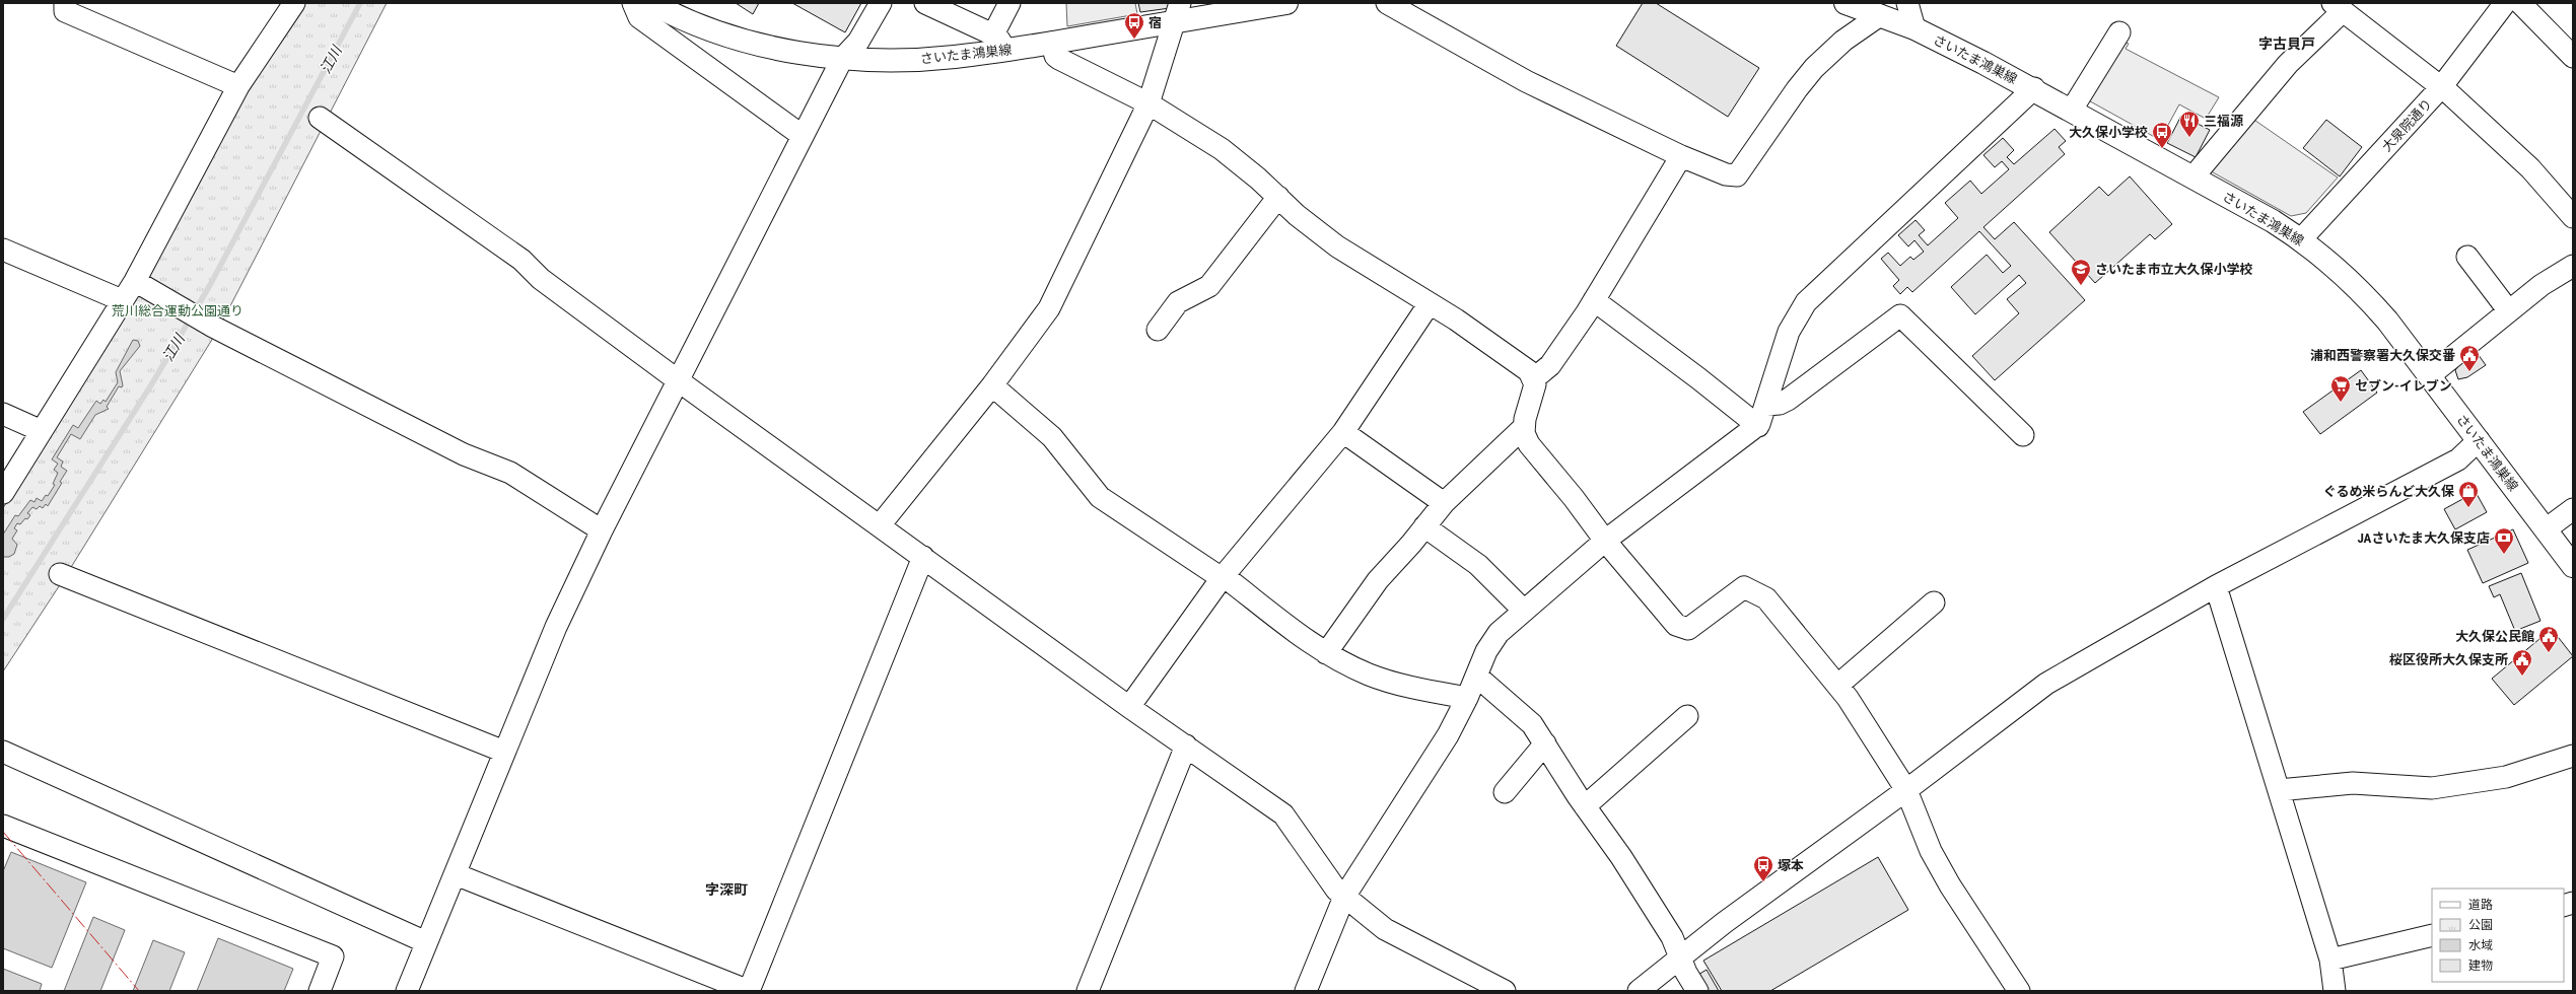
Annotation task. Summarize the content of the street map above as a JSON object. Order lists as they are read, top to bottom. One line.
{"streets":{"main road":["さいたま鴻巣線"],"street":["大泉院通り"]},"crossings":[["さいたま鴻巣線","大泉院通り"]],"districts":["字古貝戸","字深町"],"water":["江川"],"parks":["荒川総合運動公園通り"],"places":{"bus stop":["宿","大久保小学校","塚本"],"restaurant":["三福源"],"school or university":["さいたま市立大久保小学校"],"public building":["浦和西警察署大久保交番","大久保公民館","桜区役所大久保支所"],"supermarket":["セブン-イレブン"],"shop":["ぐるめ米らんど大久保"],"bank":["JAさいたま大久保支店"]},"legend":["道路","公園","水域","建物"]}
